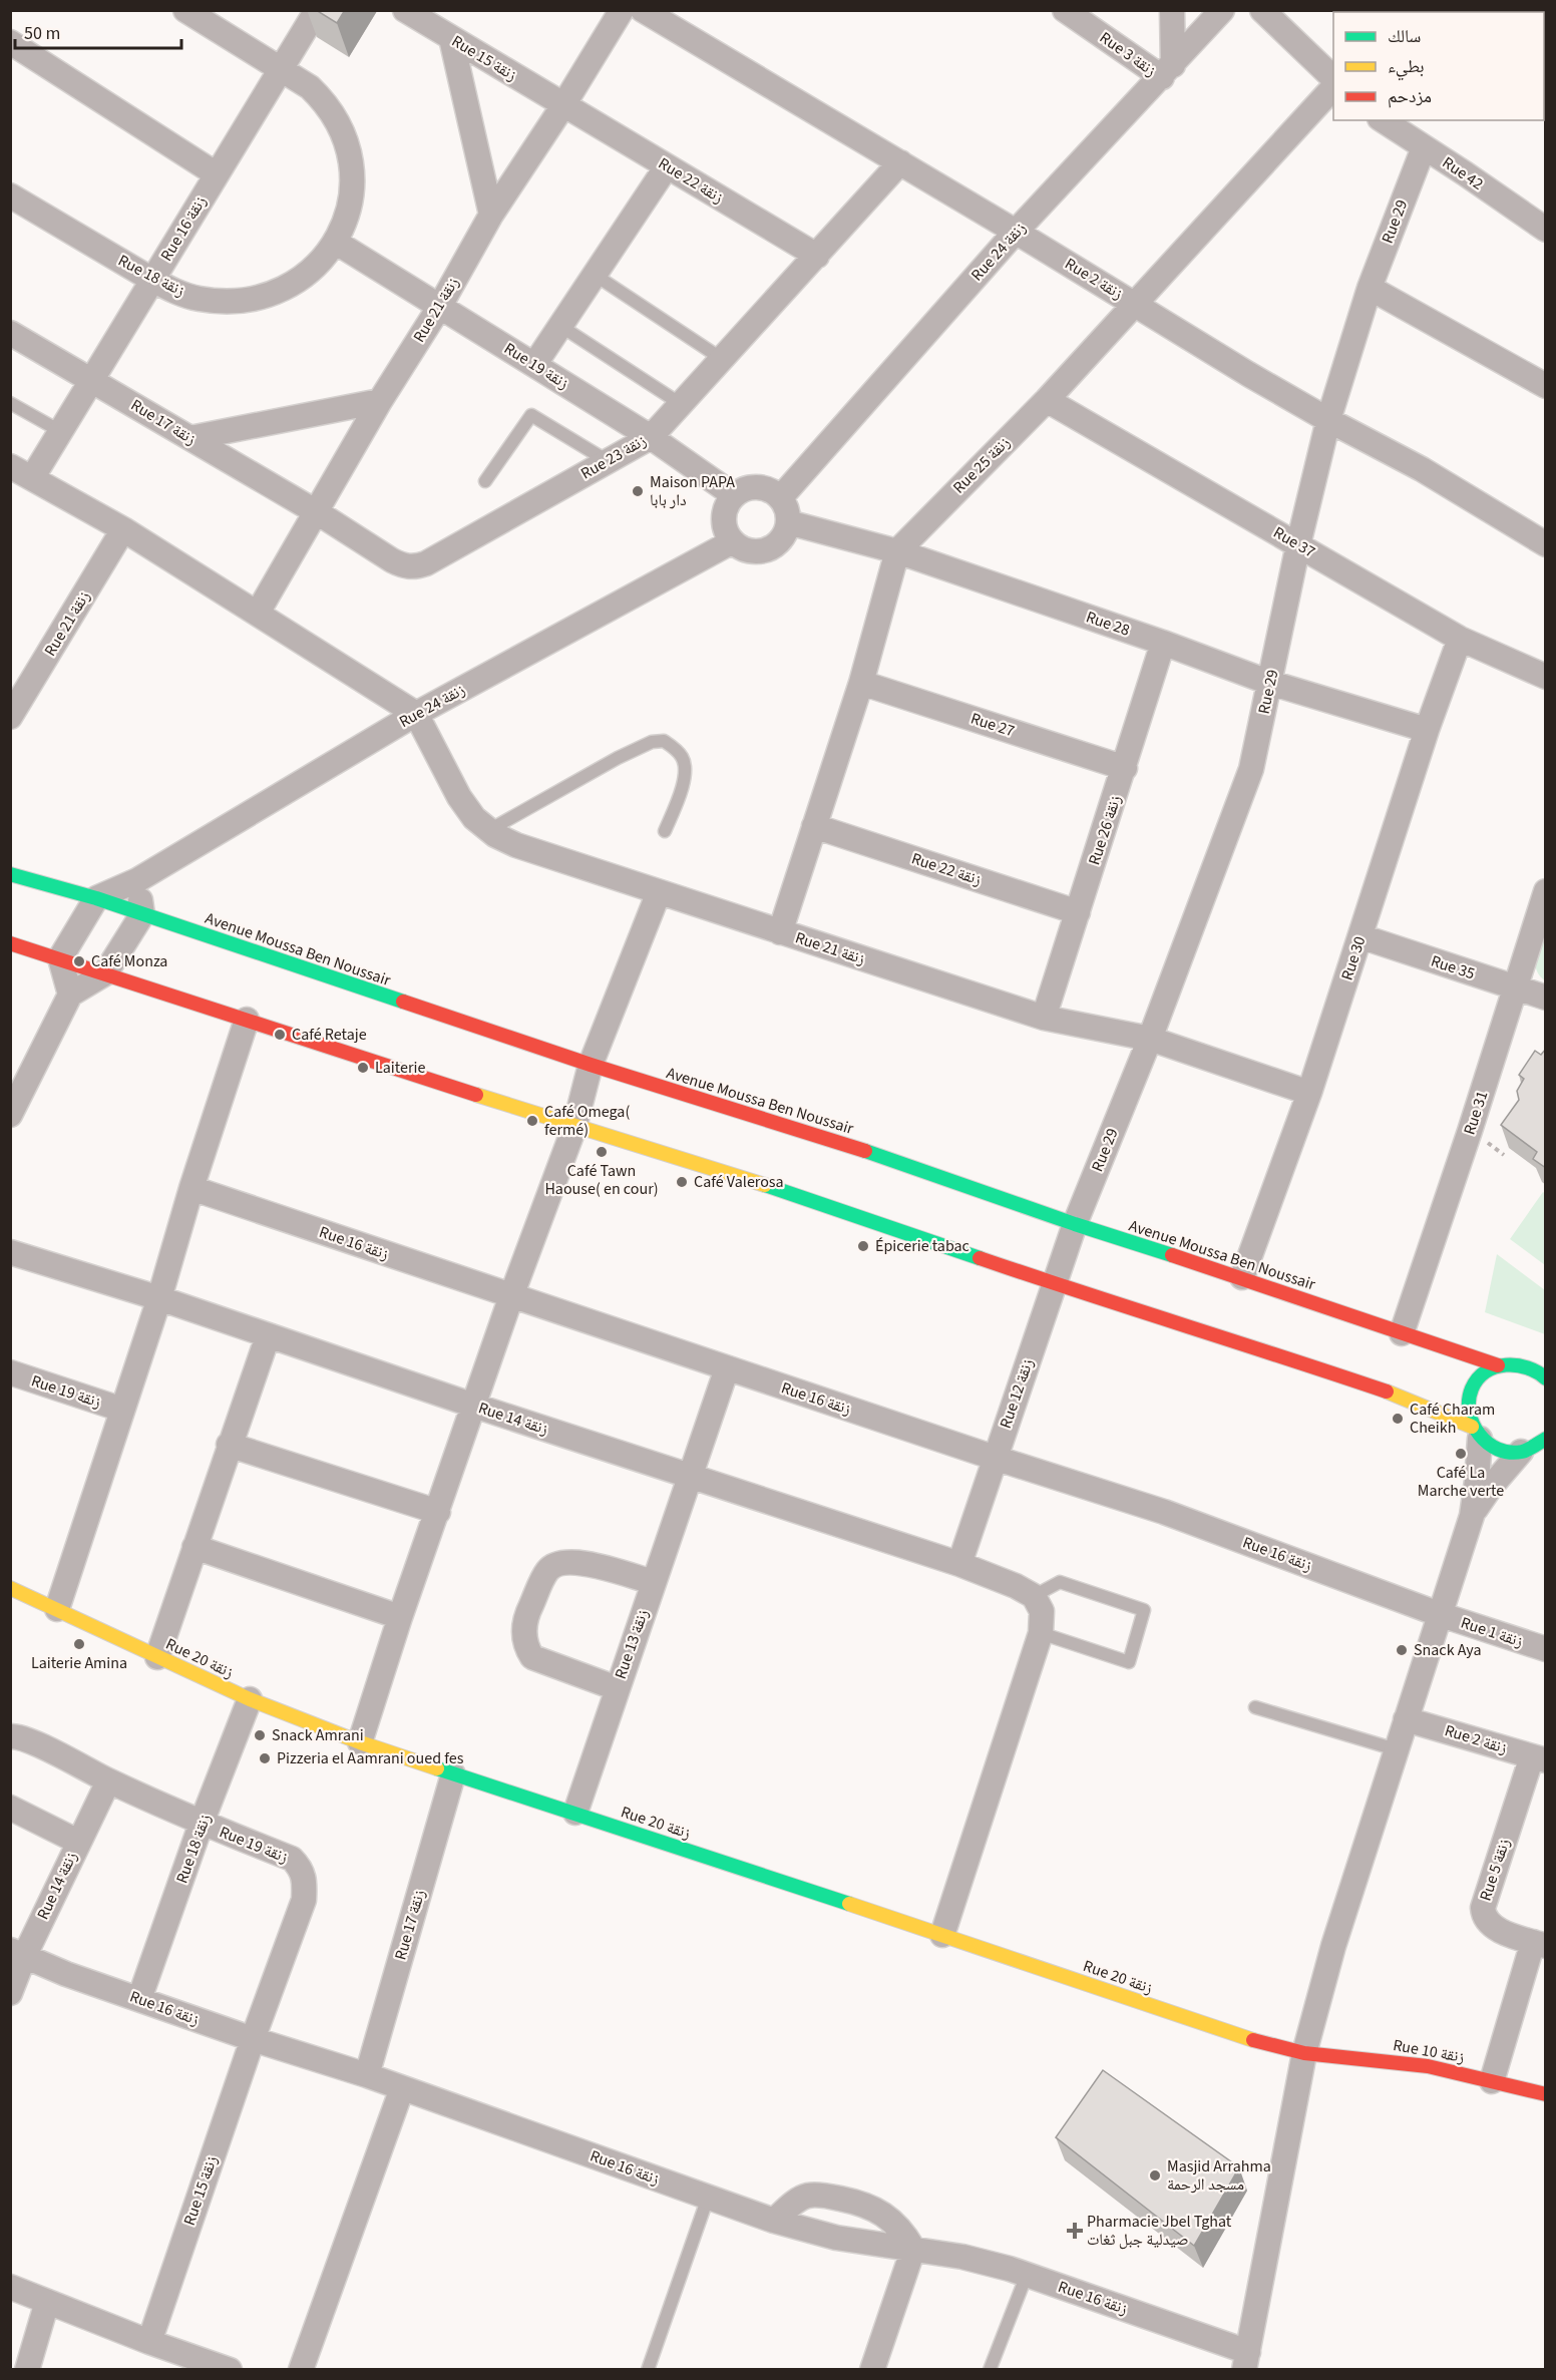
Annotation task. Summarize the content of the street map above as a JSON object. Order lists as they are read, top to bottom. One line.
{"streets":{"street":["Rue 3 زنقة","Rue 15 زنقة","Rue 42","Rue 22 زنقة","Rue 29","Rue 16 زنقة","Rue 24 زنقة","Rue 18 زنقة","Rue 2 زنقة","Rue 21 زنقة","Rue 19 زنقة","Rue 17 زنقة","Rue 23 زنقة","Rue 25 زنقة","Rue 37","Rue 28","Rue 27","Rue 26 زنقة","Avenue Moussa Ben Noussair","Rue 30","Rue 35","Rue 31","Rue 12 زنقة","Rue 14 زنقة","Rue 1 زنقة","Rue 13 زنقة","Rue 20 زنقة","Rue 5 زنقة","Rue 10 زنقة"]},"crossings":[["Rue 3 زنقة","Rue 24 زنقة"],["Rue 15 زنقة","Rue 22 زنقة"],["Rue 15 زنقة","Rue 16 زنقة"],["Rue 15 زنقة","Rue 21 زنقة"],["Rue 15 زنقة","Rue 19 زنقة"],["Rue 42","Rue 29"],["Rue 22 زنقة","Rue 21 زنقة"],["Rue 22 زنقة","Rue 23 زنقة"],["Rue 22 زنقة","Rue 25 زنقة"],["Rue 22 زنقة","Rue 26 زنقة"],["Rue 29","Rue 2 زنقة"],["Rue 29","Rue 21 زنقة"],["Rue 29","Rue 37"],["Rue 29","Rue 28"],["Rue 29","Avenue Moussa Ben Noussair"],["Rue 29","Rue 12 زنقة"],["Rue 16 زنقة","Rue 18 زنقة"],["Rue 16 زنقة","Rue 19 زنقة"],["Rue 16 زنقة","Rue 17 زنقة"],["Rue 16 زنقة","Rue 12 زنقة"],["Rue 16 زنقة","Rue 14 زنقة"],["Rue 16 زنقة","Rue 1 زنقة"],["Rue 16 زنقة","Rue 13 زنقة"],["Rue 24 زنقة","Rue 2 زنقة"],["Rue 24 زنقة","Rue 21 زنقة"],["Rue 24 زنقة","Rue 19 زنقة"],["Rue 24 زنقة","Rue 28"],["Rue 24 زنقة","Avenue Moussa Ben Noussair"],["Rue 18 زنقة","Rue 19 زنقة"],["Rue 18 زنقة","Rue 20 زنقة"],["Rue 2 زنقة","Rue 23 زنقة"],["Rue 2 زنقة","Rue 25 زنقة"],["Rue 2 زنقة","Rue 5 زنقة"],["Rue 21 زنقة","Rue 19 زنقة"],["Rue 21 زنقة","Rue 17 زنقة"],["Rue 21 زنقة","Rue 23 زنقة"],["Rue 21 زنقة","Rue 25 زنقة"],["Rue 21 زنقة","Rue 26 زنقة"],["Rue 21 زنقة","Rue 30"],["Rue 19 زنقة","Rue 23 زنقة"],["Rue 19 زنقة","Rue 28"],["Rue 19 زنقة","Rue 14 زنقة"],["Rue 17 زنقة","Rue 23 زنقة"],["Rue 17 زنقة","Rue 20 زنقة"],["Rue 25 زنقة","Rue 37"],["Rue 25 زنقة","Rue 28"],["Rue 25 زنقة","Rue 27"],["Rue 37","Rue 30"],["Rue 28","Rue 26 زنقة"],["Rue 28","Rue 30"],["Rue 27","Rue 26 زنقة"],["Avenue Moussa Ben Noussair","Rue 30"],["Avenue Moussa Ben Noussair","Rue 31"],["Avenue Moussa Ben Noussair","Rue 12 زنقة"],["Rue 30","Rue 35"],["Rue 35","Rue 31"],["Rue 12 زنقة","Rue 14 زنقة"],["Rue 14 زنقة","Rue 13 زنقة"],["Rue 13 زنقة","Rue 20 زنقة"],["Rue 20 زنقة","Rue 10 زنقة"]],"places":{"other":["Maison PAPA دار بابا","Café Monza","Café Retaje","Laiterie","Café Omega( fermé)","Café Tawn Haouse( en cour)","Café Valerosa","Épicerie tabac","Café Charam Cheikh","Café La Marche verte","Laiterie Amina","Snack Aya","Snack Amrani","Pizzeria el Aamrani oued fes","Masjid Arrahma مسجد الرحمة"],"health":["Pharmacie Jbel Tghat صيدلية جبل ثغات"]},"legend":["سالك","بطيء","مزدحم"],"scale_bar":"50 m"}
